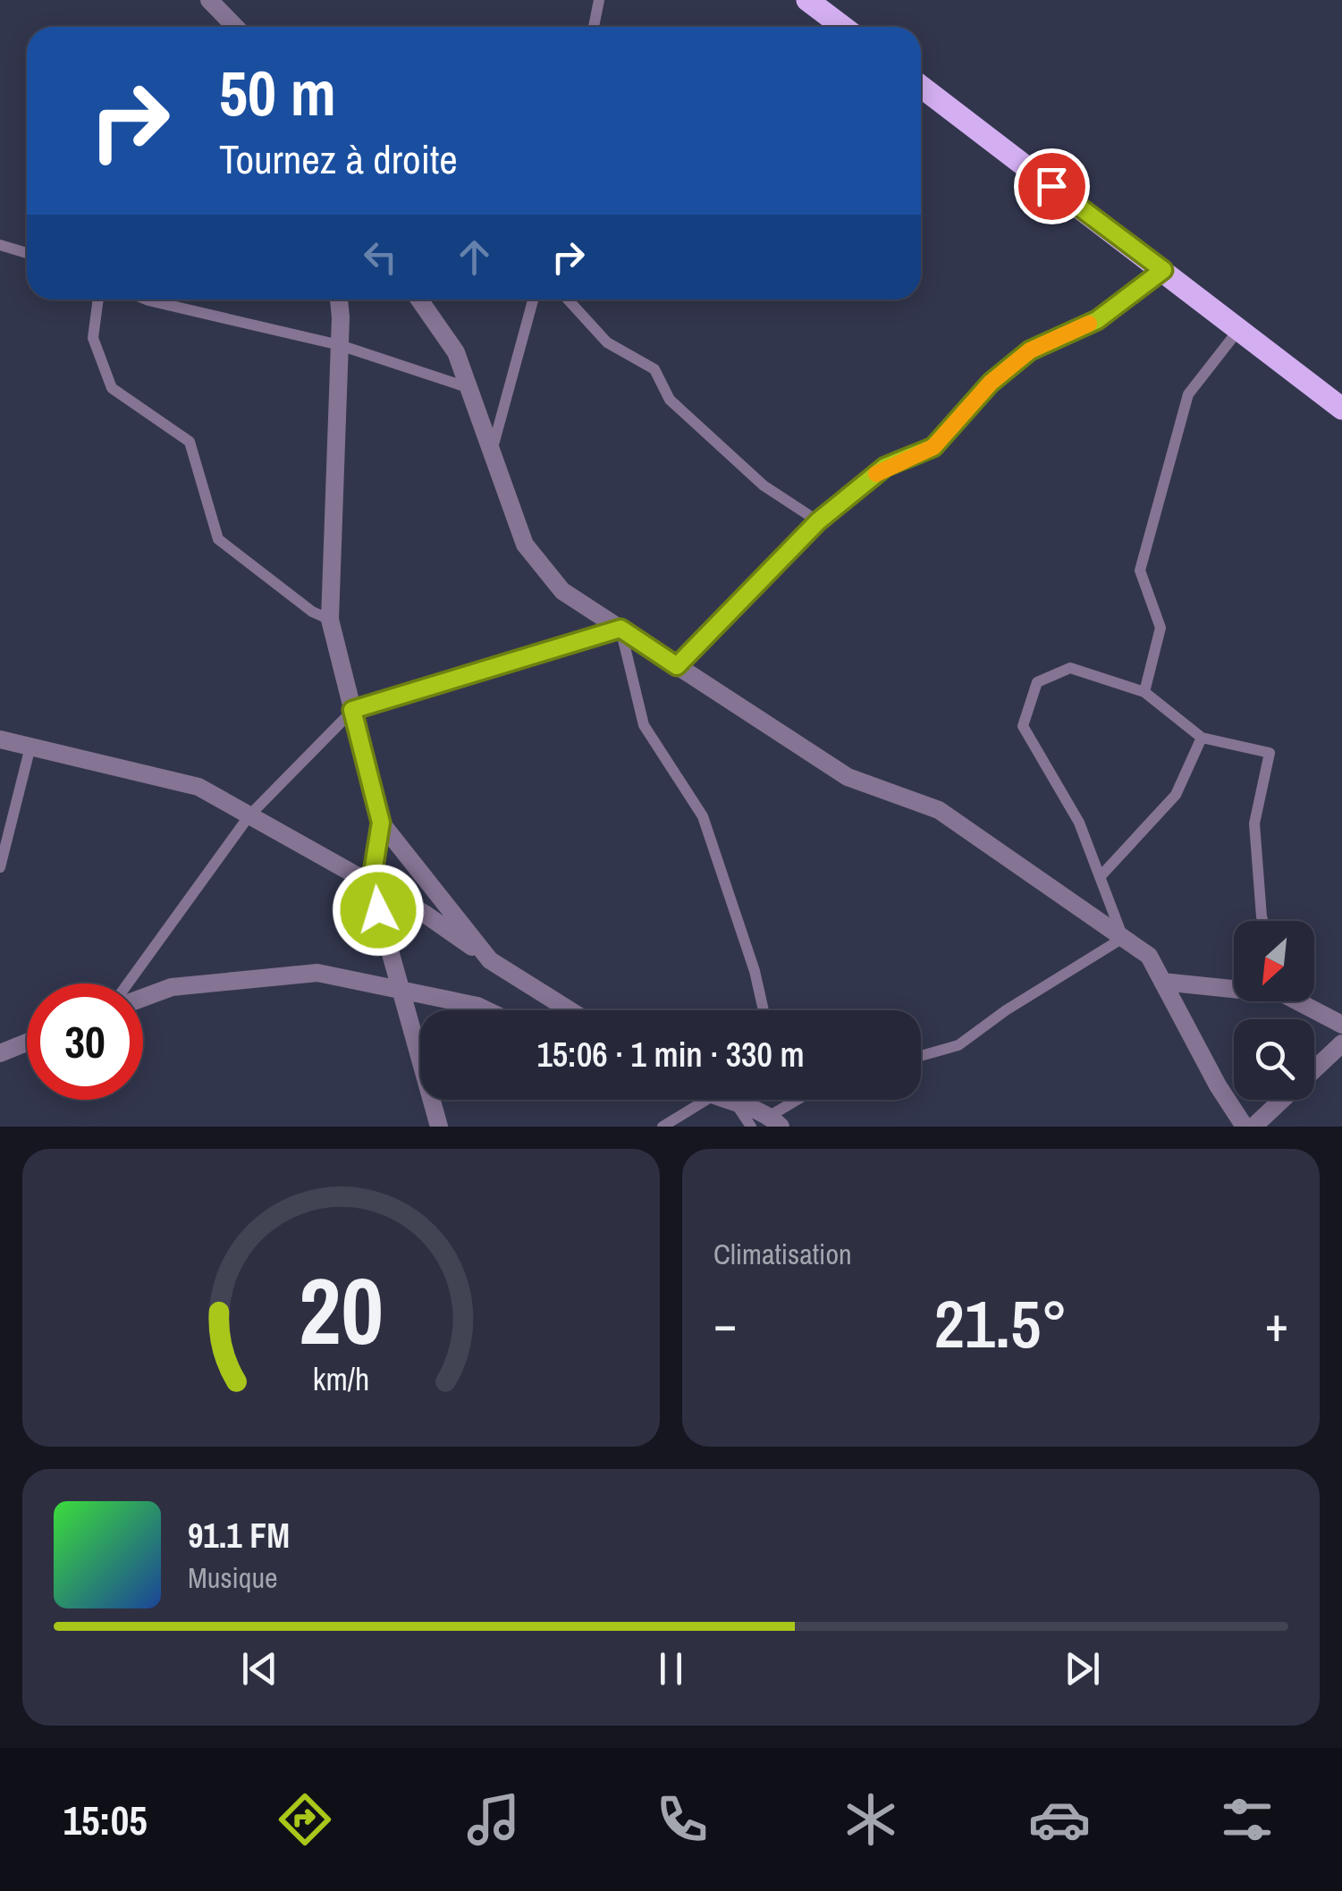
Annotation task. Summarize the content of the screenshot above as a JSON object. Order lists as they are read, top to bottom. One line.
{"north":"bottom left","page":{"turn":["50 m","Tournez à droite"],"limit":"30","trip":"15:06 · 1 min · 330 m","tile":"Climatisation","heat":["−","21.5°","+"],"song":["91.1 FM","Musique"],"tabs":"15:05","gauge":["20","km/h"]}}
